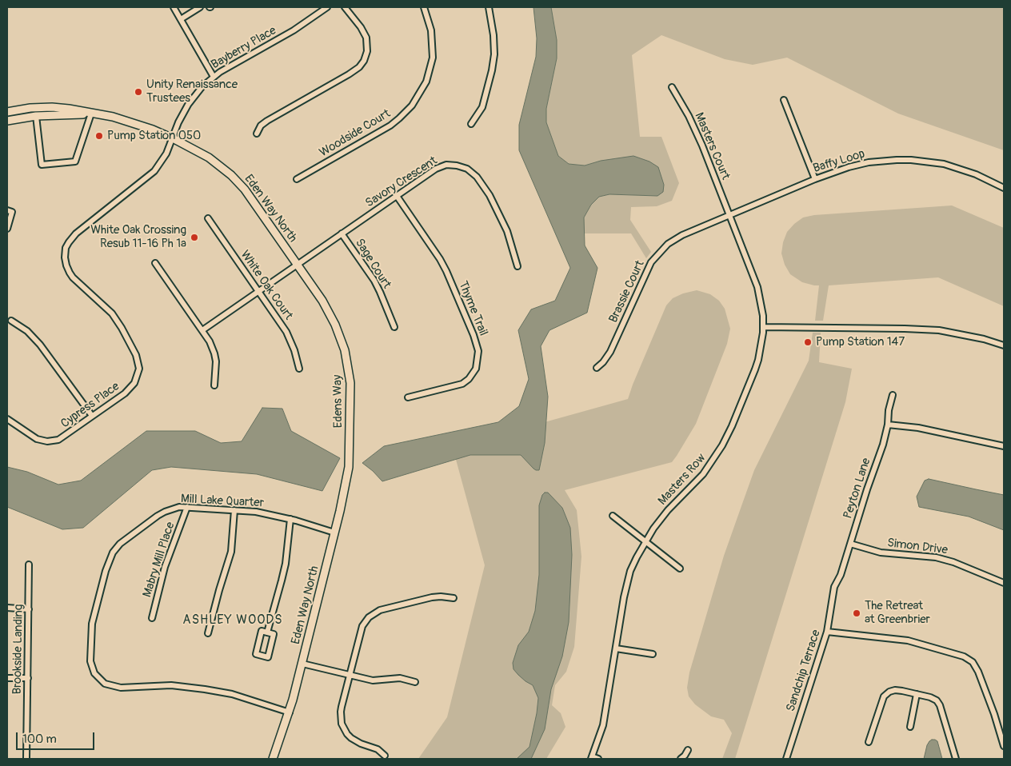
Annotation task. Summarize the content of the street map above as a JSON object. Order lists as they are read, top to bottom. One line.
{"streets":{"street":["Bayberry Place","Woodside Court","Masters Court","Baffy Loop","Savory Crescent","Eden Way North","Sage Court","White Oak Court","Brassie Court","Thyme Trail","Edens Way","Cypress Place","Masters Row","Peyton Lane","Mill Lake Quarter","Simon Drive","Mabry Mill Place","Brookside Landing","Sandchip Terrace"]},"crossings":[["Bayberry Place","Eden Way North"],["Bayberry Place","Cypress Place"],["Masters Court","Baffy Loop"],["Masters Court","Brassie Court"],["Masters Court","Masters Row"],["Baffy Loop","Brassie Court"],["Baffy Loop","Masters Row"],["Savory Crescent","Eden Way North"],["Savory Crescent","Sage Court"],["Savory Crescent","White Oak Court"],["Savory Crescent","Thyme Trail"],["Savory Crescent","Edens Way"],["Eden Way North","Edens Way"],["Eden Way North","Cypress Place"],["Eden Way North","Mill Lake Quarter"],["Brassie Court","Masters Row"],["Peyton Lane","Simon Drive"],["Peyton Lane","Sandchip Terrace"],["Mill Lake Quarter","Mabry Mill Place"]],"districts":["ASHLEY WOODS"],"places":["Unity Renaissance Trustees","Pump Station 050","White Oak Crossing Resub 11-16 Ph 1a","Pump Station 147","The Retreat at Greenbrier"],"scale_bar":"100 m"}
